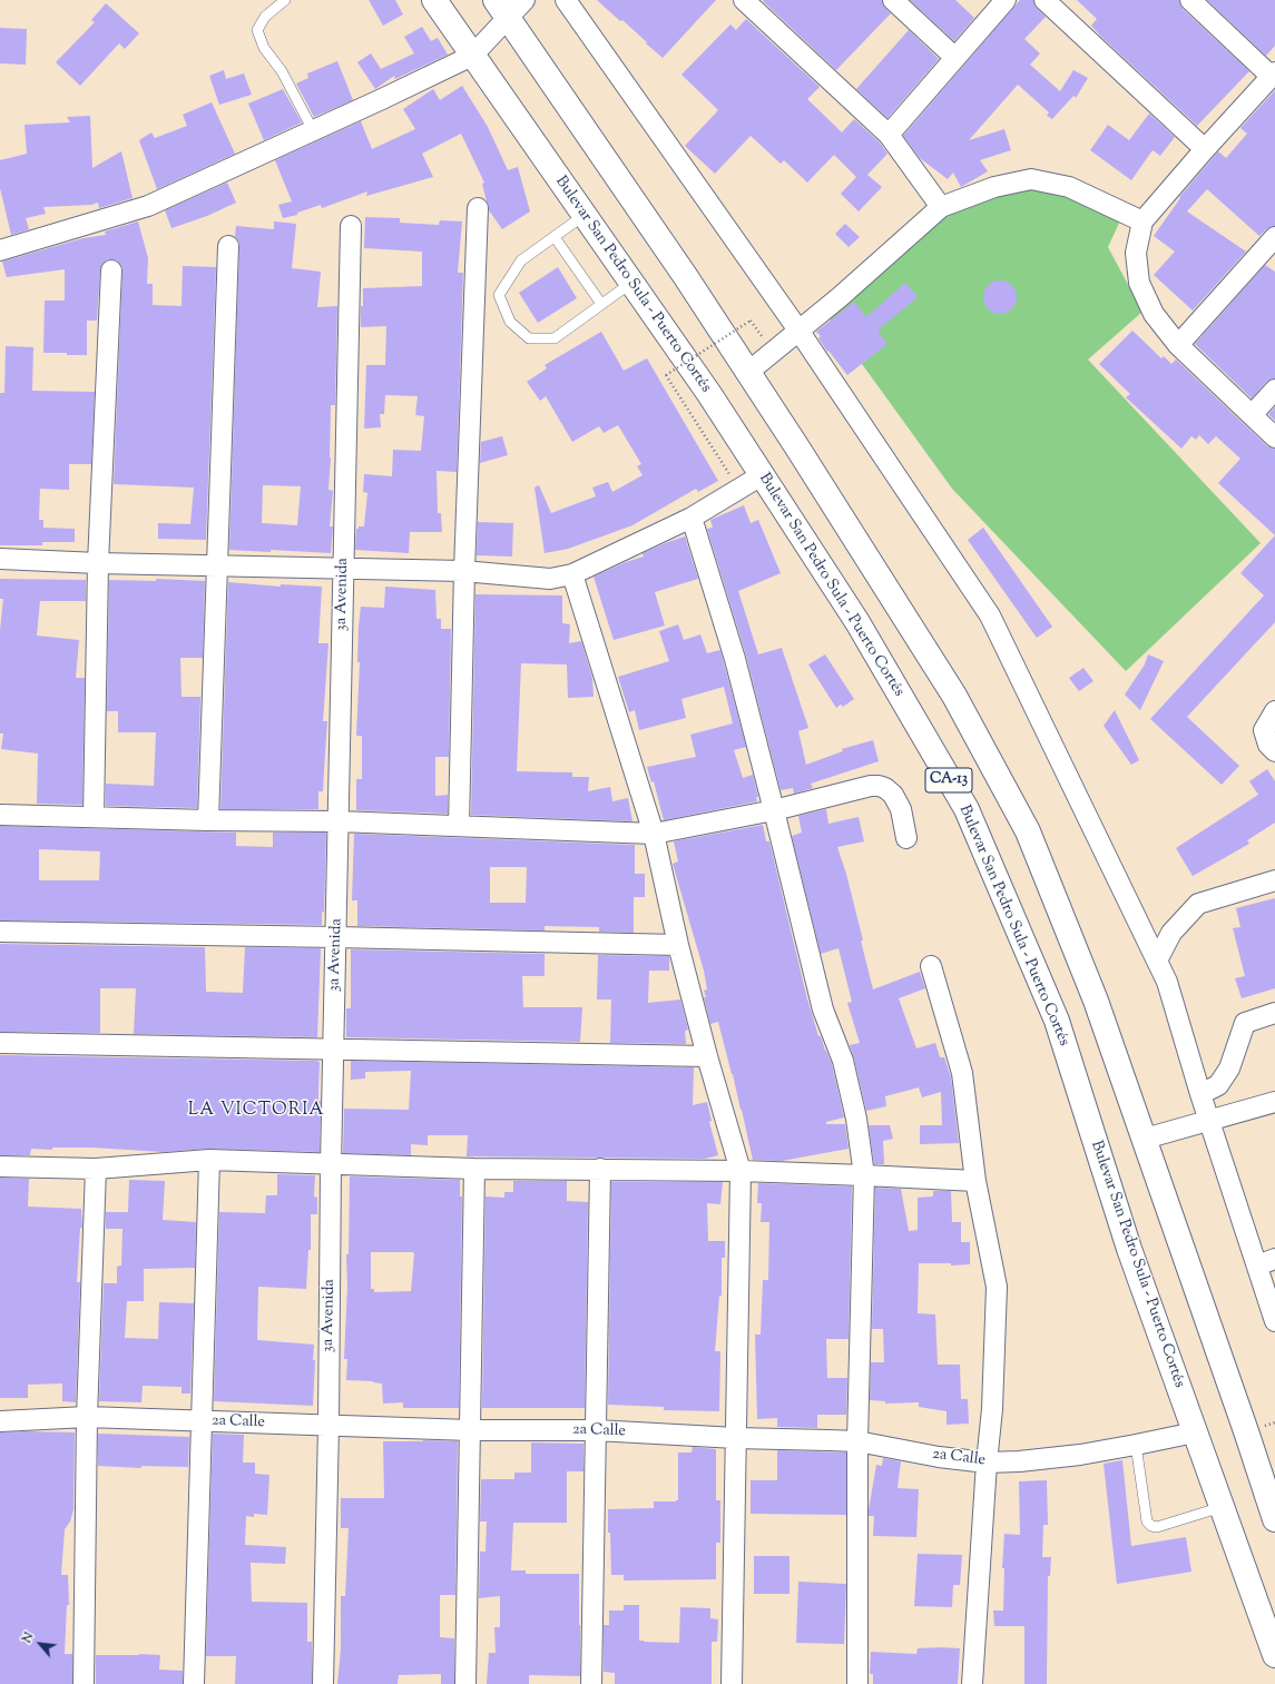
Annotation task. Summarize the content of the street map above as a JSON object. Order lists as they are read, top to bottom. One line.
{"streets":{"highway":["Bulevar San Pedro Sula - Puerto Cortés","CA-13"],"street":["3a Avenida","2a Calle"]},"crossings":[["Bulevar San Pedro Sula - Puerto Cortés","2a Calle"],["3a Avenida","2a Calle"]],"districts":["LA VICTORIA"],"north":"top left"}
